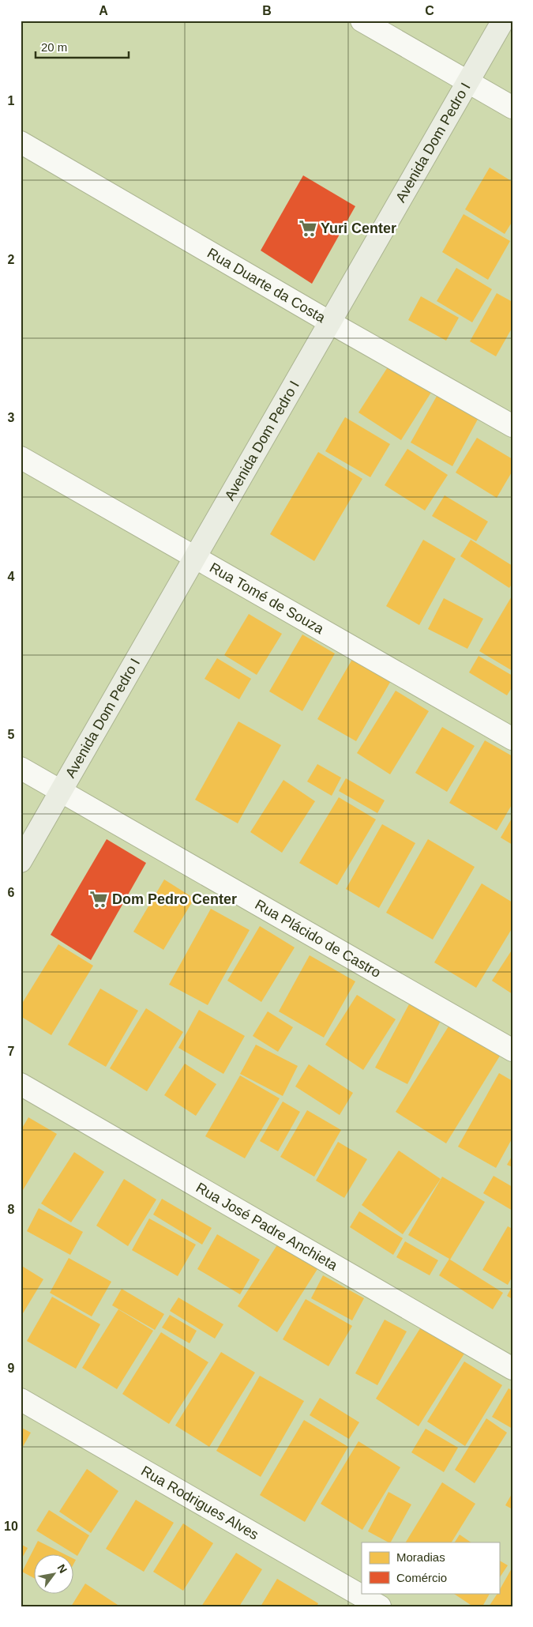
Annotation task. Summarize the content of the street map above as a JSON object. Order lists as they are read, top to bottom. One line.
{"streets":{"street":["Avenida Dom Pedro I","Rua Duarte da Costa","Rua Tomé de Souza","Rua Plácido de Castro","Rua José Padre Anchieta","Rua Rodrigues Alves"]},"crossings":[["Avenida Dom Pedro I","Rua Duarte da Costa"],["Avenida Dom Pedro I","Rua Tomé de Souza"],["Avenida Dom Pedro I","Rua Plácido de Castro"]],"places":{"supermarket":["Yuri Center","Dom Pedro Center"]},"legend":["Moradias","Comércio"],"scale_bar":"20 m","north":"top right","grid":{"columns":["A","B","C"],"rows":["1","2","3","4","5","6","7","8","9","10"]}}
